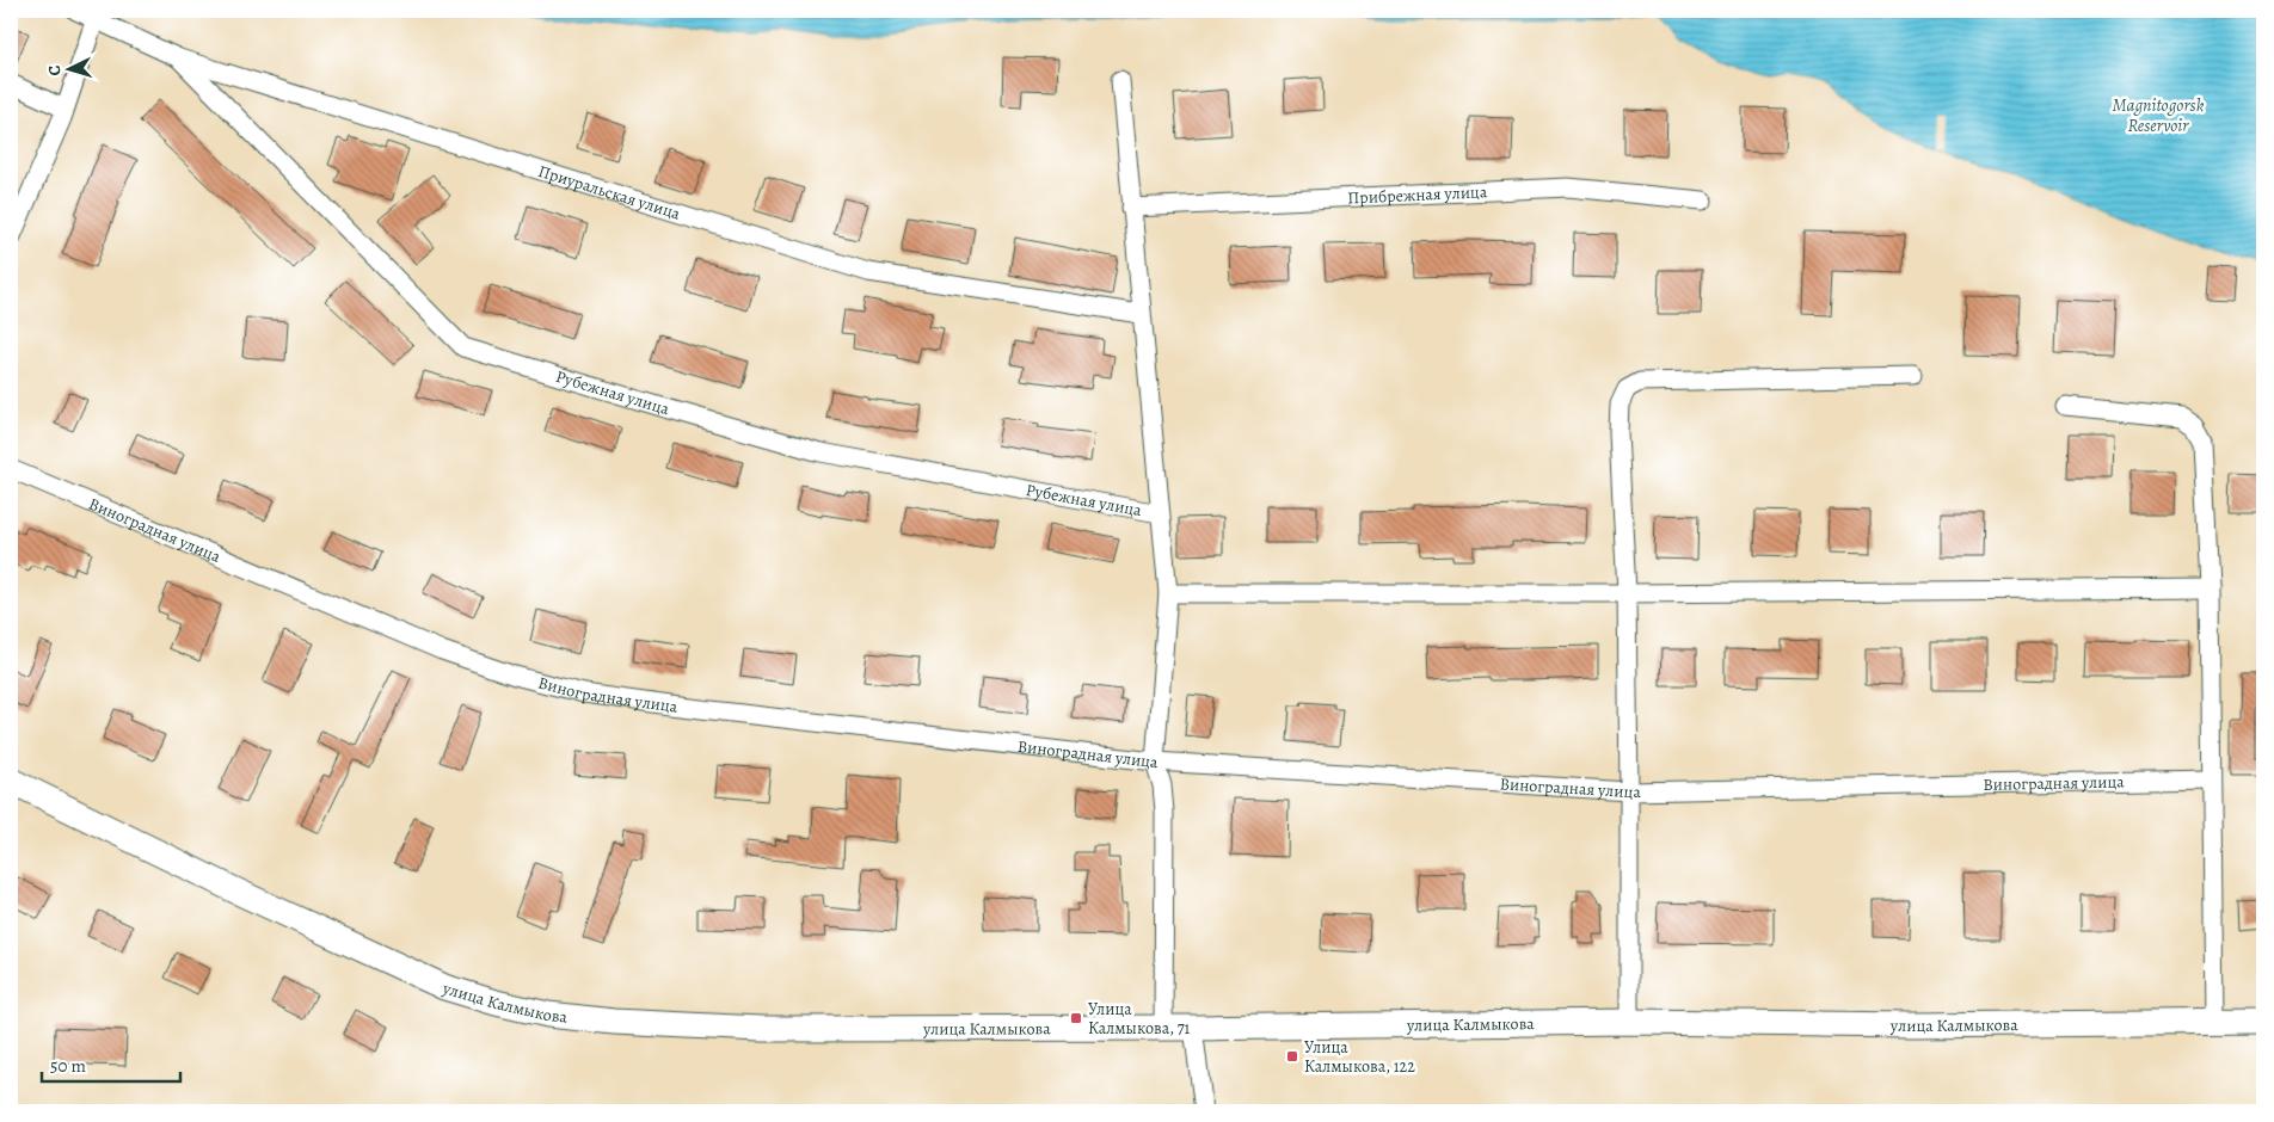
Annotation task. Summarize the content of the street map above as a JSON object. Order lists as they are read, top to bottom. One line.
{"streets":{"main road":["улица Калмыкова"],"street":["Приуральская улица","Прибрежная улица","Рубежная улица","Виноградная улица"]},"crossings":[["Приуральская улица","Рубежная улица"]],"water":["Magnitogorsk Reservoir"],"places":{"transit":["Улица Калмыкова, 71","Улица Калмыкова, 122"]},"scale_bar":"50 m","north":"left"}
